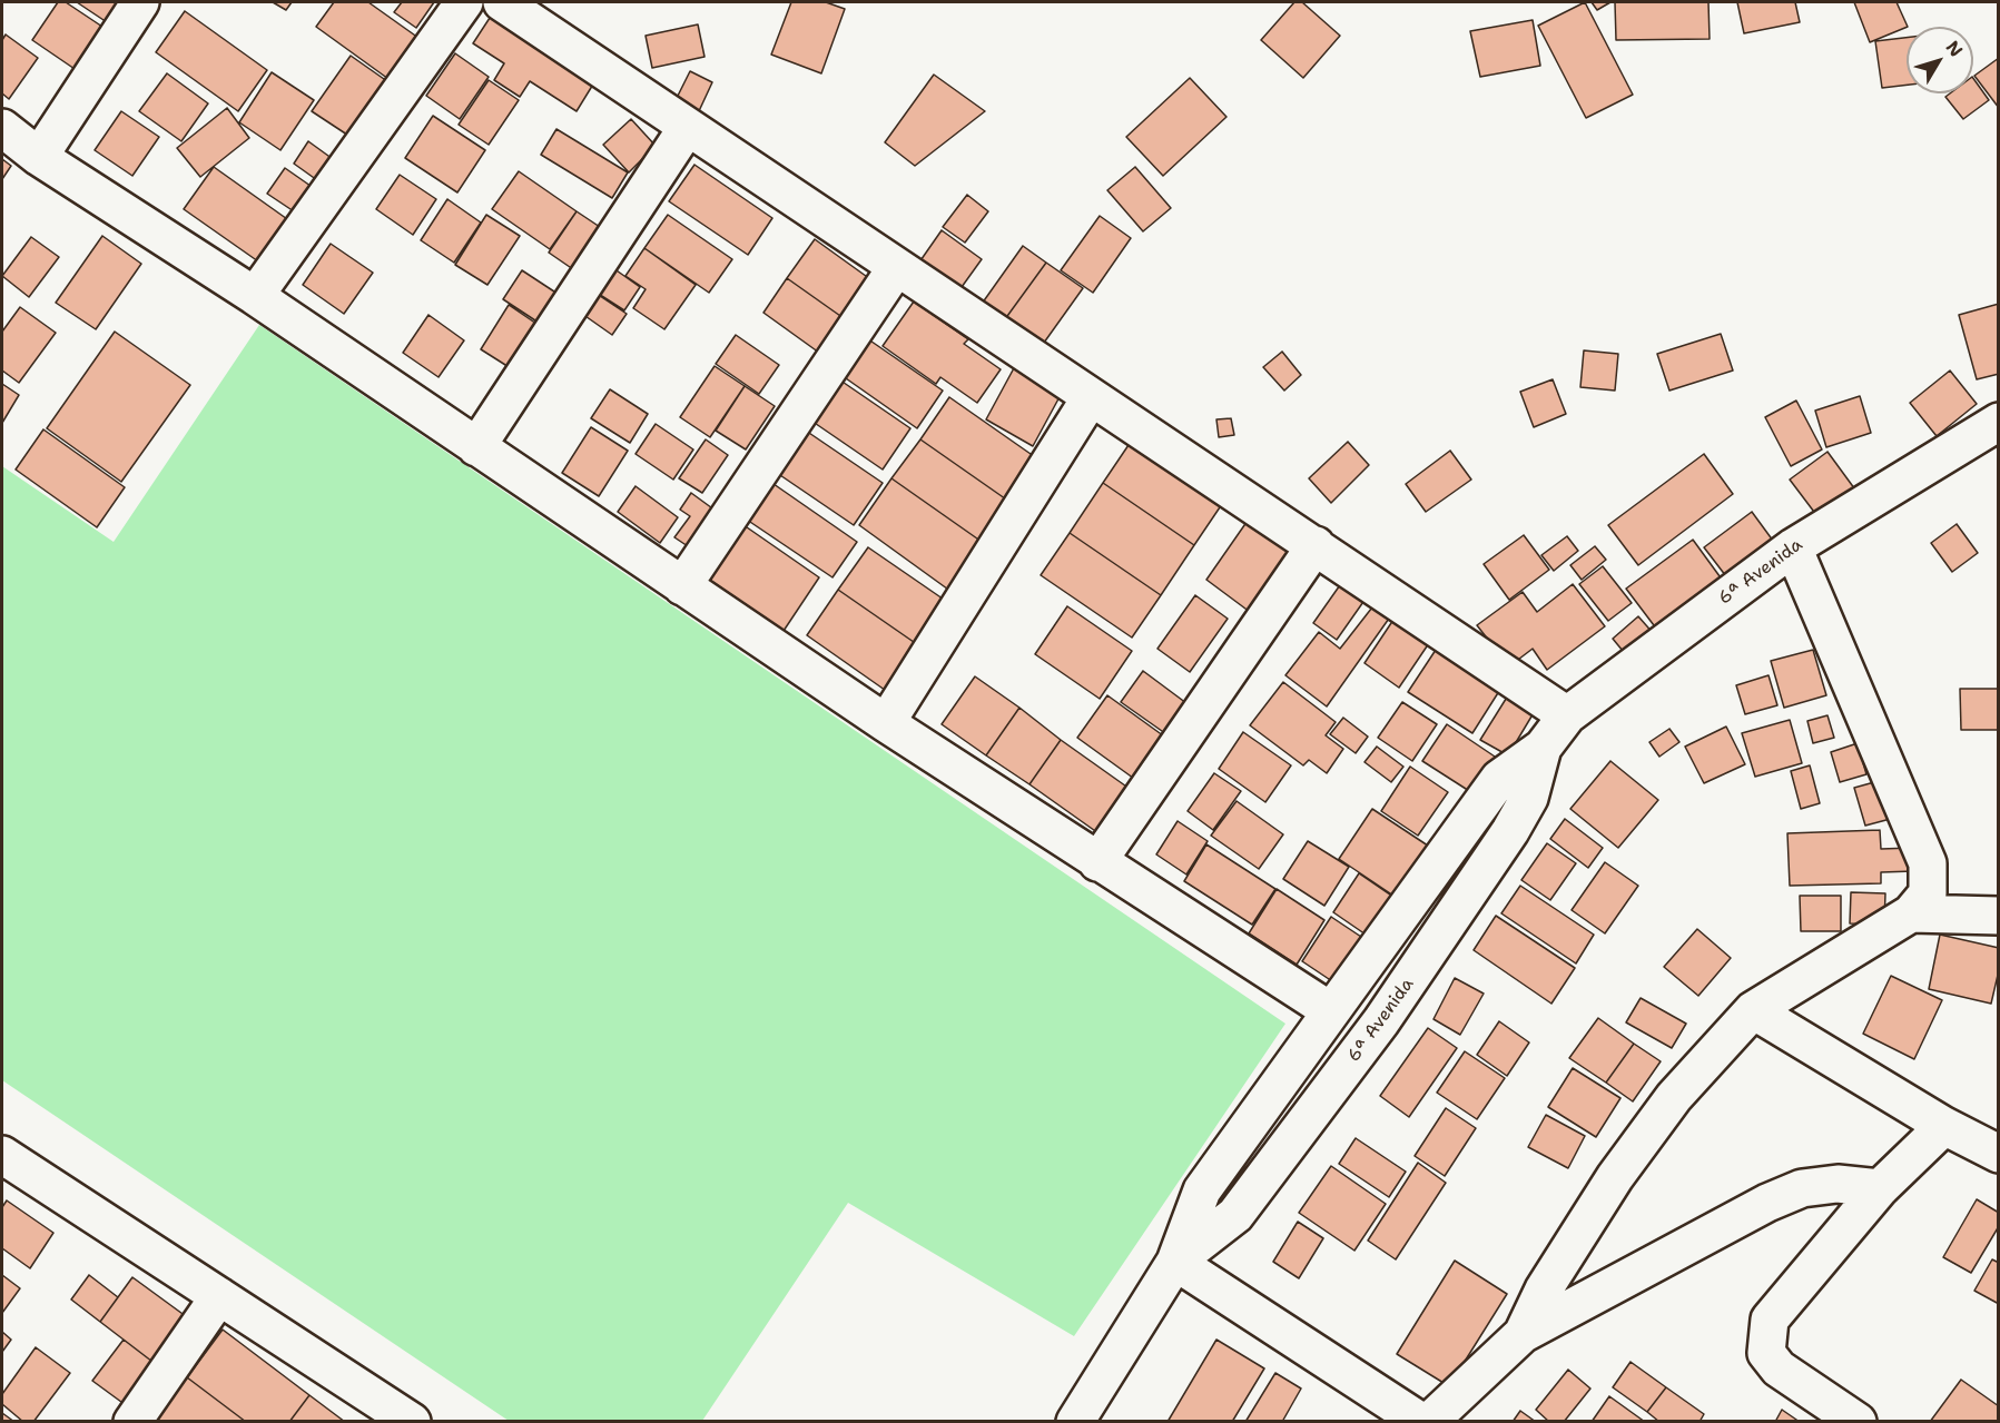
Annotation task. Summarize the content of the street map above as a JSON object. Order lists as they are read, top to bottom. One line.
{"streets":{"street":["6ª Avenida"]},"north":"top right"}
